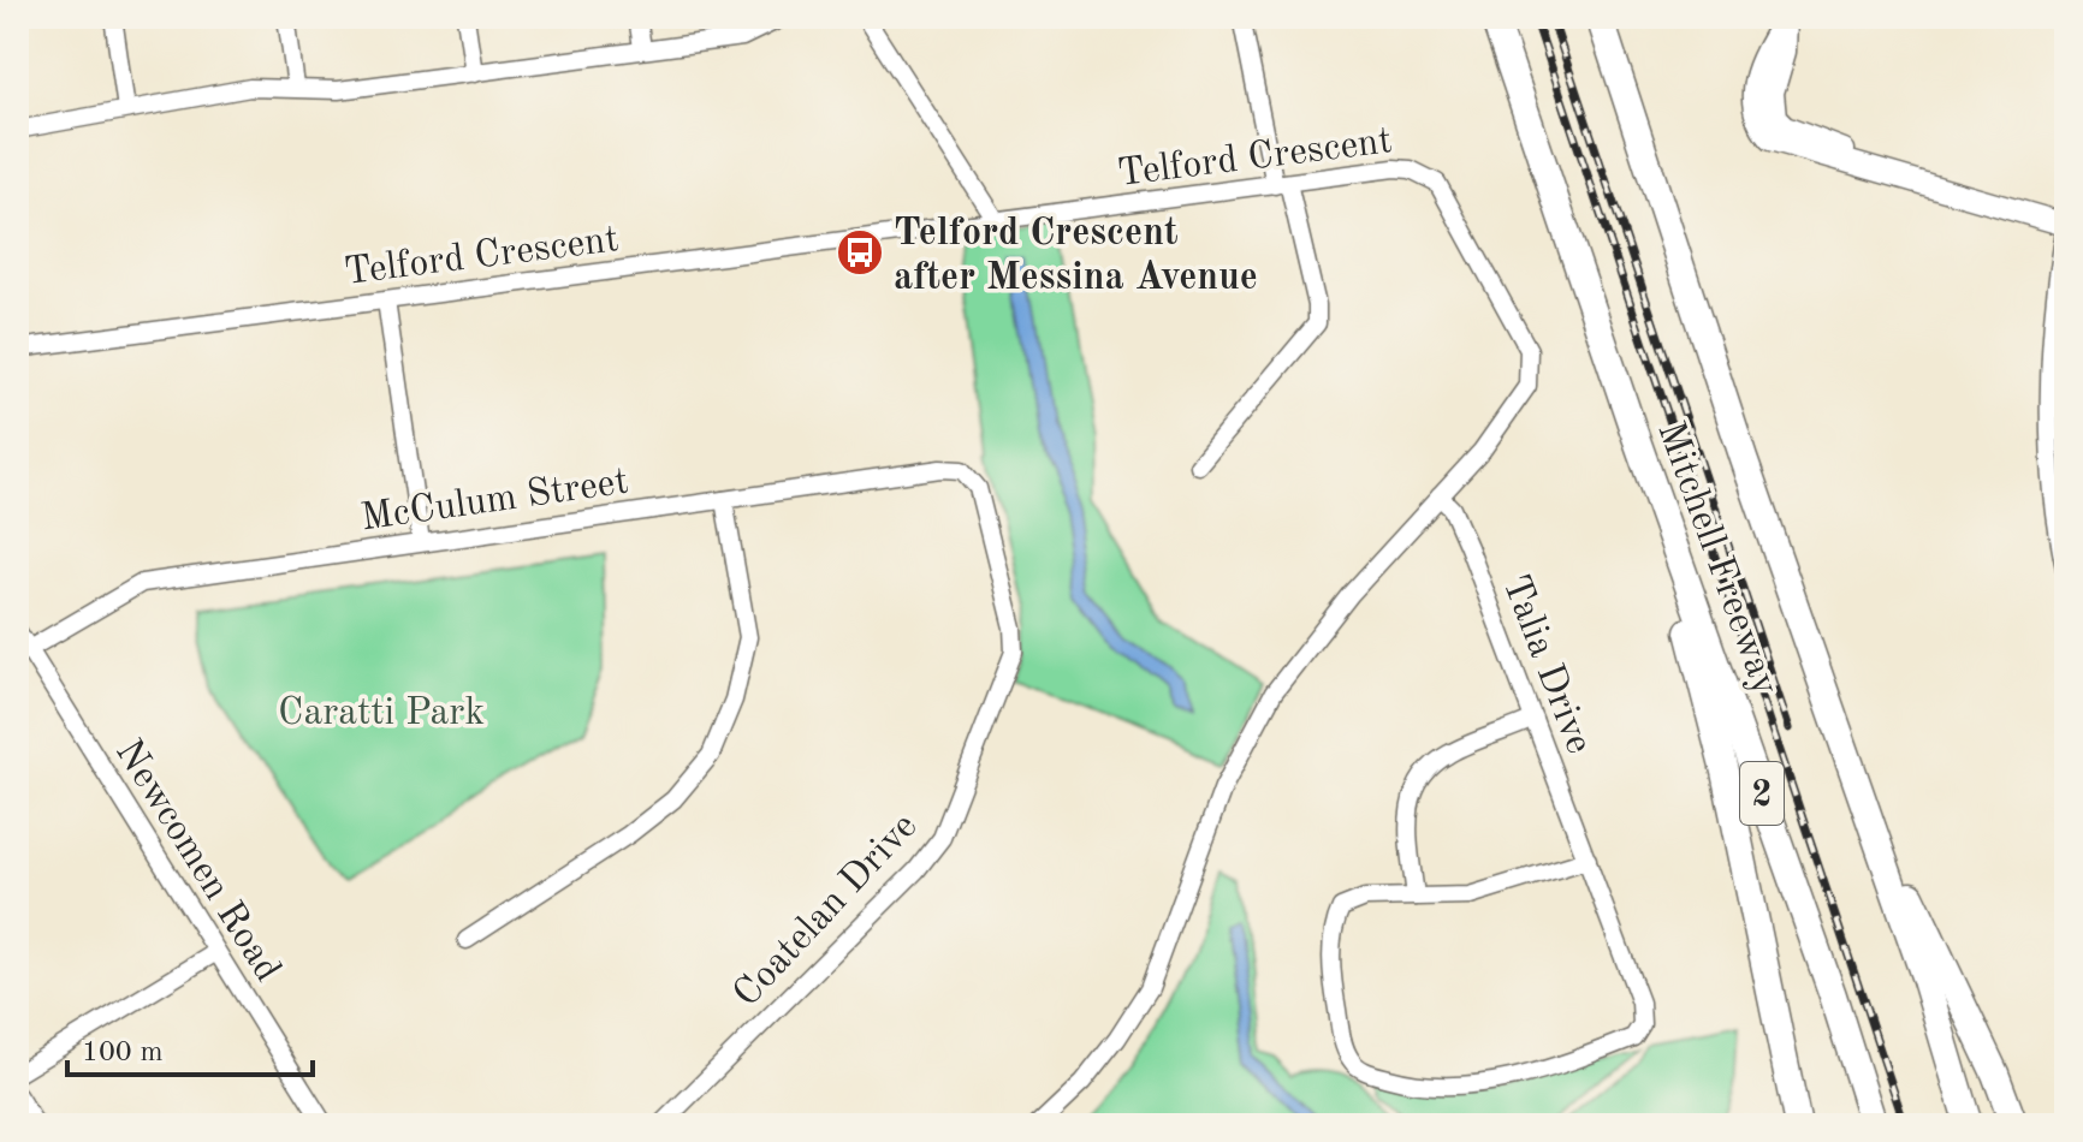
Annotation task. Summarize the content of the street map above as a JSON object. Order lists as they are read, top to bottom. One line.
{"streets":{"highway":["Mitchell Freeway","2"],"street":["Telford Crescent","McCulum Street","Talia Drive","Newcomen Road","Coatelan Drive"]},"crossings":[["Telford Crescent","Talia Drive"],["McCulum Street","Newcomen Road"],["McCulum Street","Coatelan Drive"]],"parks":["Caratti Park"],"places":{"bus stop":["Telford Crescent after Messina Avenue"]},"scale_bar":"100 m"}
